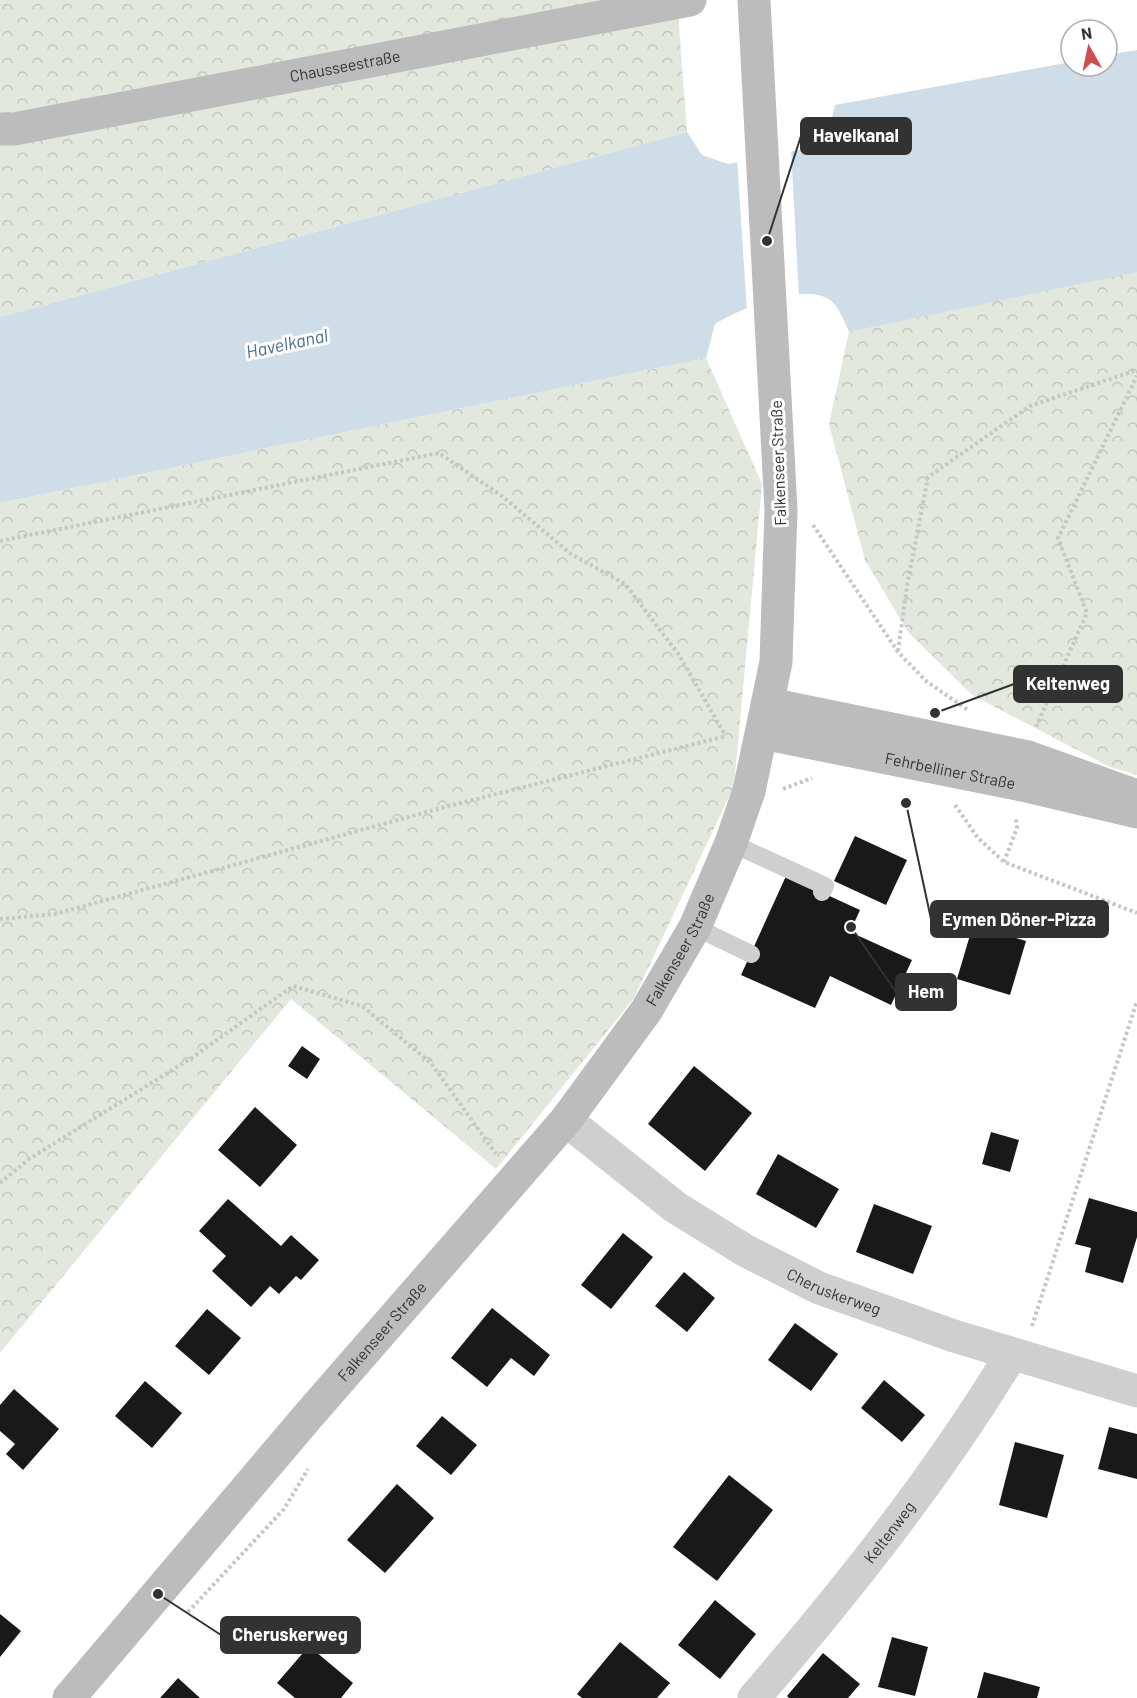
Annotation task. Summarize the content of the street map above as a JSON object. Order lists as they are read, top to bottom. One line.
{"streets":{"main road":["Chausseestraße","Falkenseer Straße","Fehrbelliner Straße"],"street":["Cheruskerweg","Keltenweg"]},"crossings":[["Falkenseer Straße","Fehrbelliner Straße"],["Falkenseer Straße","Cheruskerweg"],["Cheruskerweg","Keltenweg"]],"water":["Havelkanal"],"places":["Havelkanal","Keltenweg","Eymen Döner-Pizza","Hem","Cheruskerweg"],"north":"top"}
